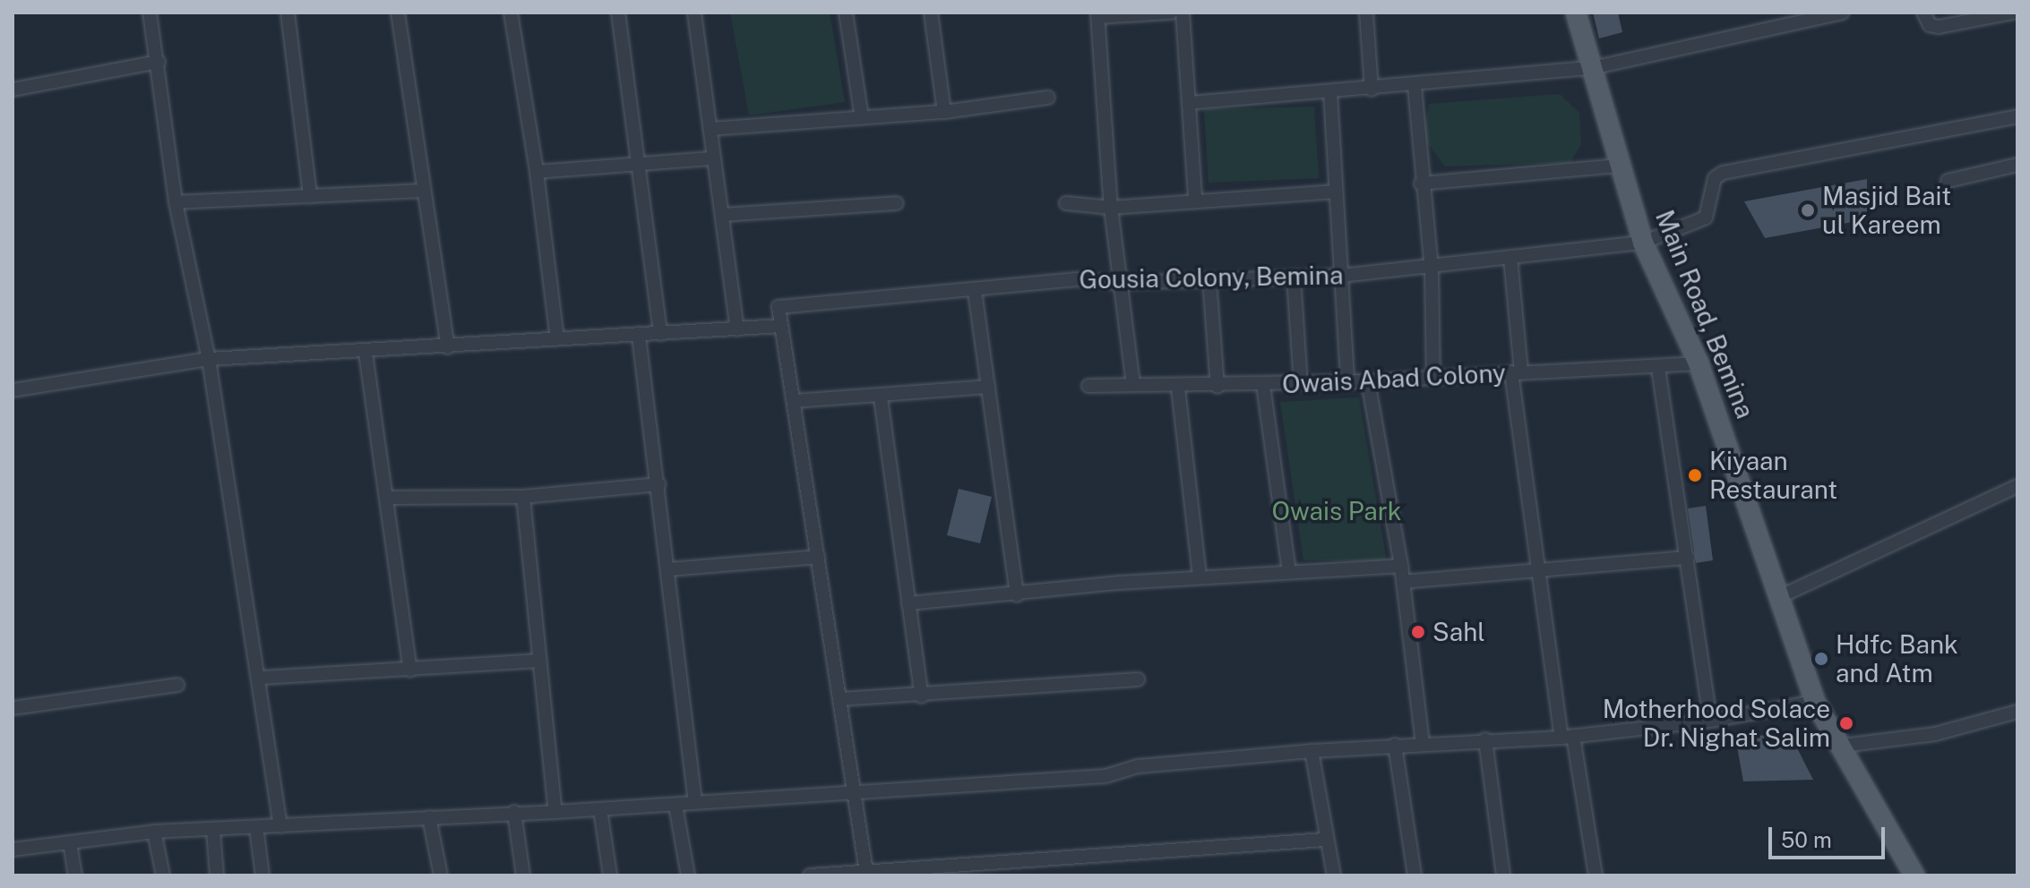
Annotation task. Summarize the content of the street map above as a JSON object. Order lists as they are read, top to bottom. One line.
{"streets":{"main road":["Main Road, Bemina"],"street":["Gousia Colony, Bemina","Owais Abad Colony"]},"crossings":[["Gousia Colony, Bemina","Main Road, Bemina"],["Main Road, Bemina","Owais Abad Colony"]],"parks":["Owais Park"],"places":["Masjid Bait ul Kareem","Kiyaan Restaurant","Sahl","Hdfc Bank and Atm","Motherhood Solace Dr. Nighat Salim"],"scale_bar":"50 m"}
